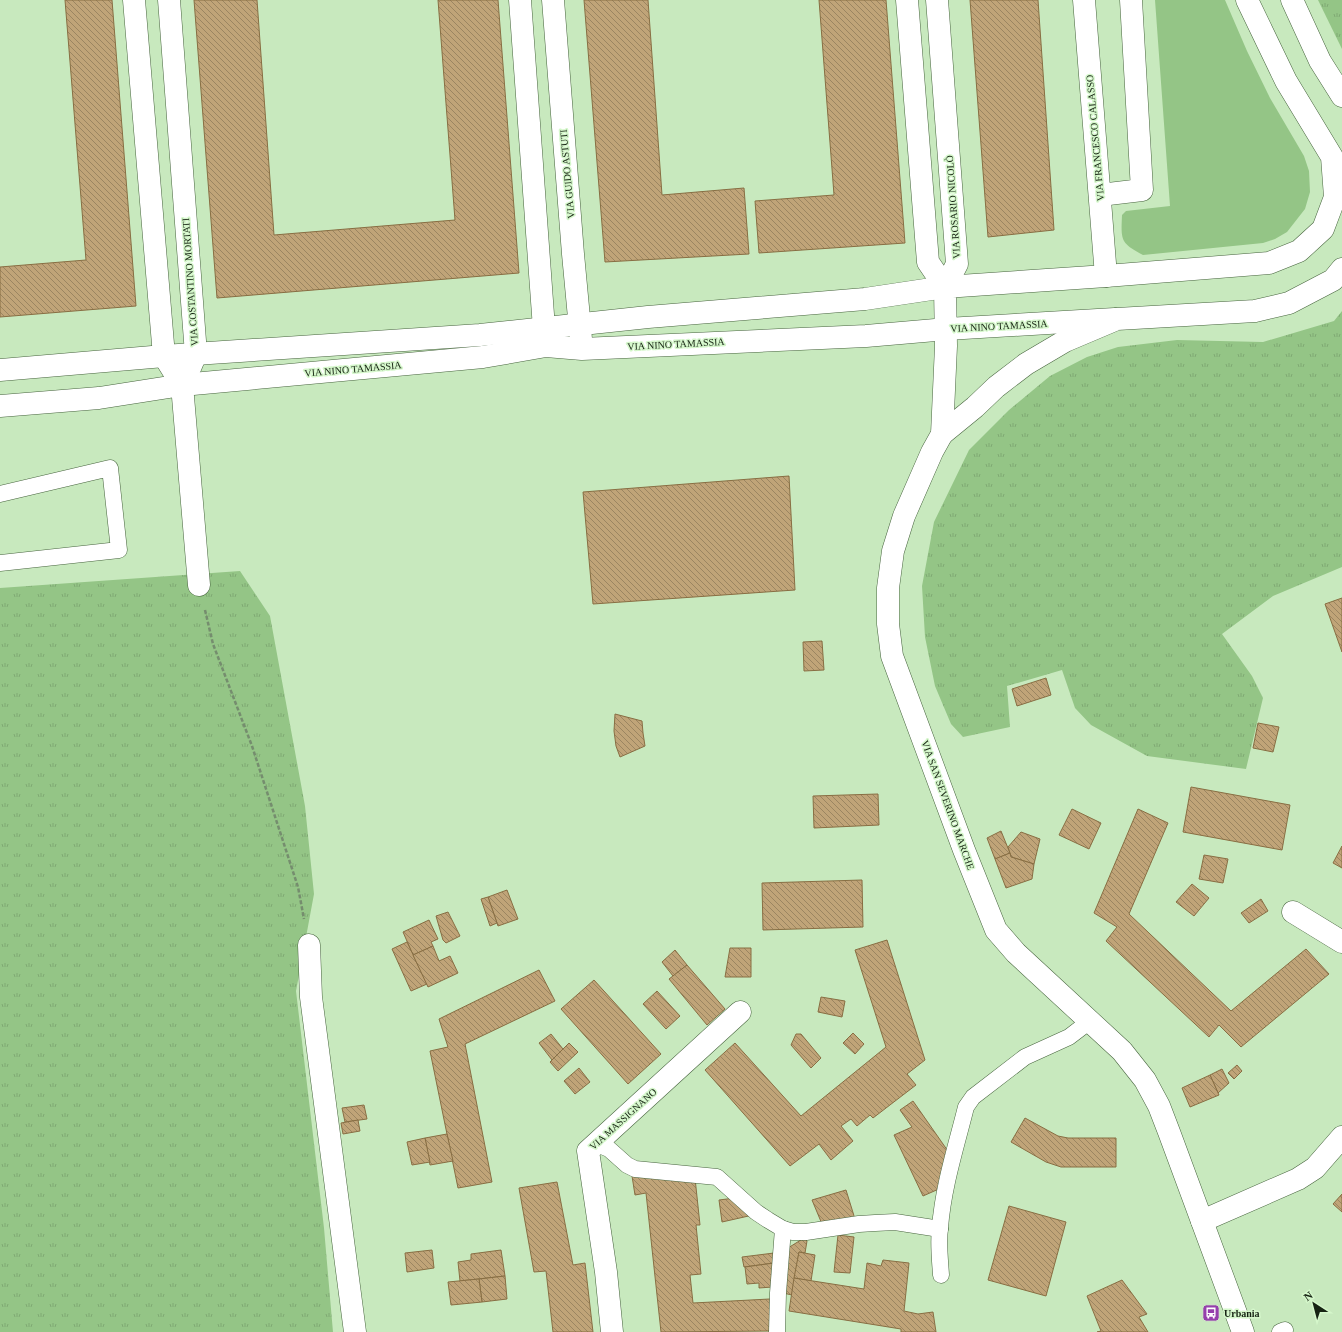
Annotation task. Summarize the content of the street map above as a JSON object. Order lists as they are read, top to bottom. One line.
{"streets":{"street":["VIA FRANCESCO CALASSO","VIA GUIDO ASTUTI","VIA ROSARIO NICOLÒ","VIA COSTANTINO MORTATI","VIA NINO TAMASSIA","VIA SAN SEVERINO MARCHE","VIA MASSIGNANO"]},"crossings":[["VIA FRANCESCO CALASSO","VIA NINO TAMASSIA"],["VIA GUIDO ASTUTI","VIA NINO TAMASSIA"],["VIA ROSARIO NICOLÒ","VIA NINO TAMASSIA"],["VIA ROSARIO NICOLÒ","VIA SAN SEVERINO MARCHE"],["VIA COSTANTINO MORTATI","VIA NINO TAMASSIA"],["VIA NINO TAMASSIA","VIA SAN SEVERINO MARCHE"]],"places":{"bus stop":["Urbania"]},"north":"top left"}
